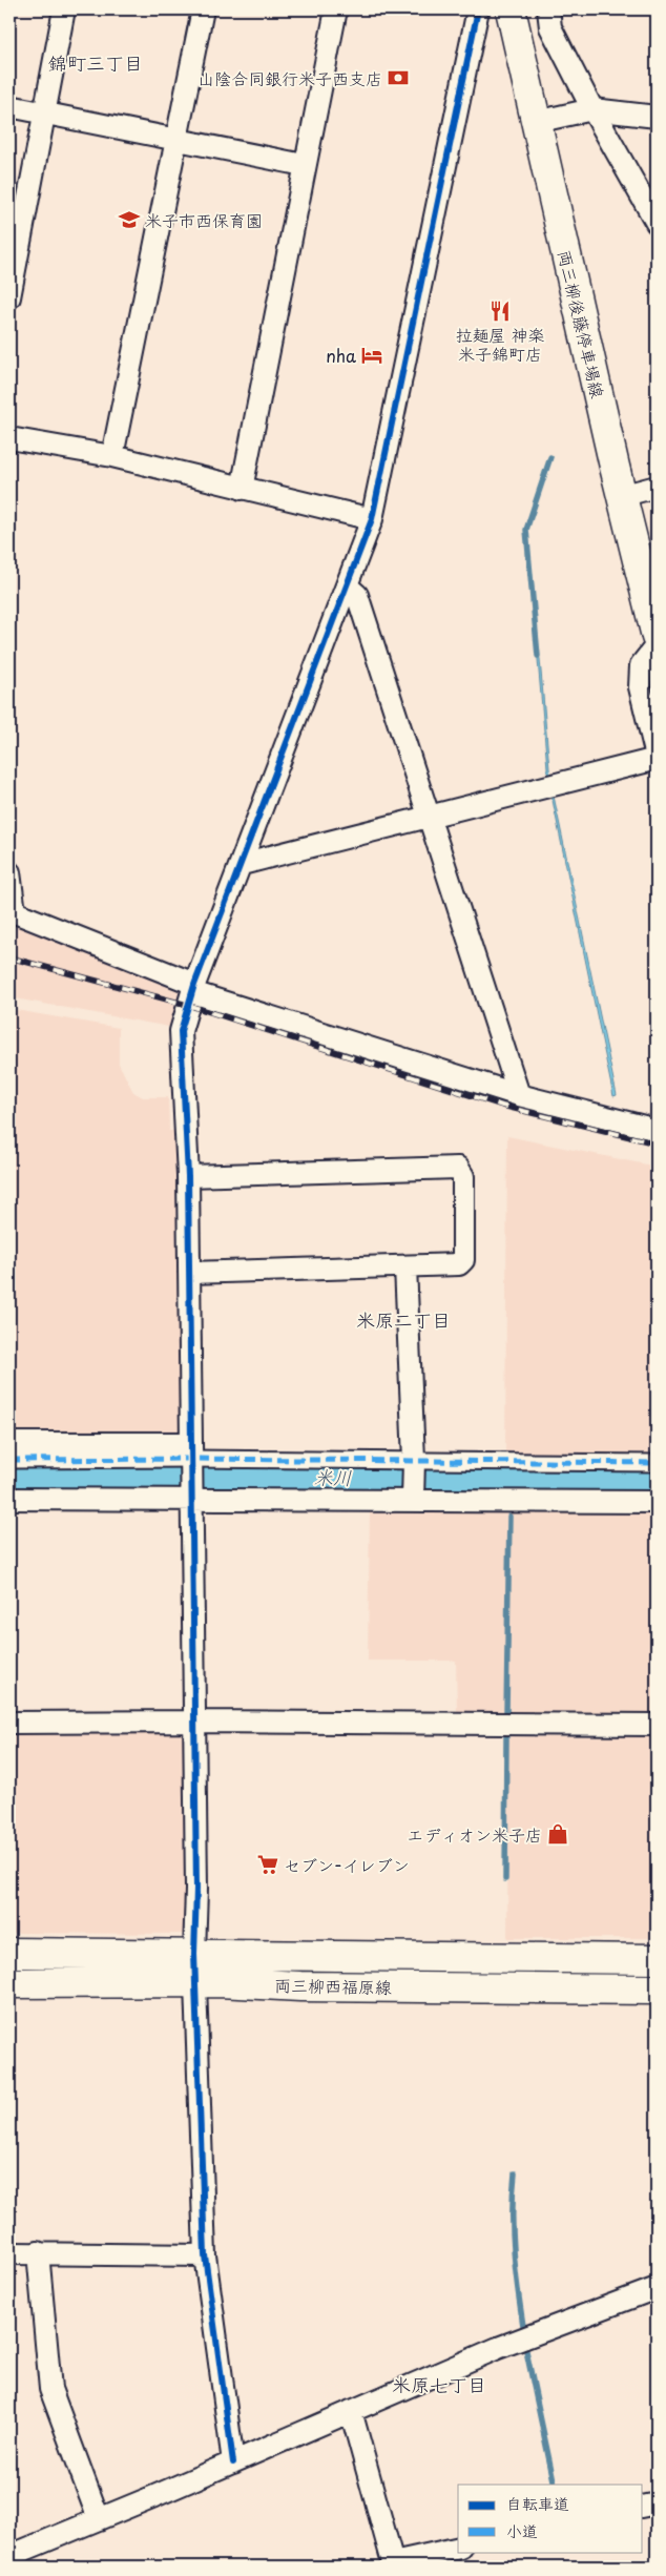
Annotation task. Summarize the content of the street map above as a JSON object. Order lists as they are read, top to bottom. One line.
{"streets":{"main road":["両三柳後藤停車場線","両三柳西福原線"]},"districts":["錦町三丁目","米原二丁目","米原七丁目"],"water":["米川"],"places":{"bank":["山陰合同銀行米子西支店"],"school or university":["米子市西保育園"],"restaurant":["拉麺屋 神楽 米子錦町店"],"hotel":["nha"],"shop":["エディオン米子店"],"supermarket":["セブン-イレブン"]},"legend":["自転車道","小道"]}
